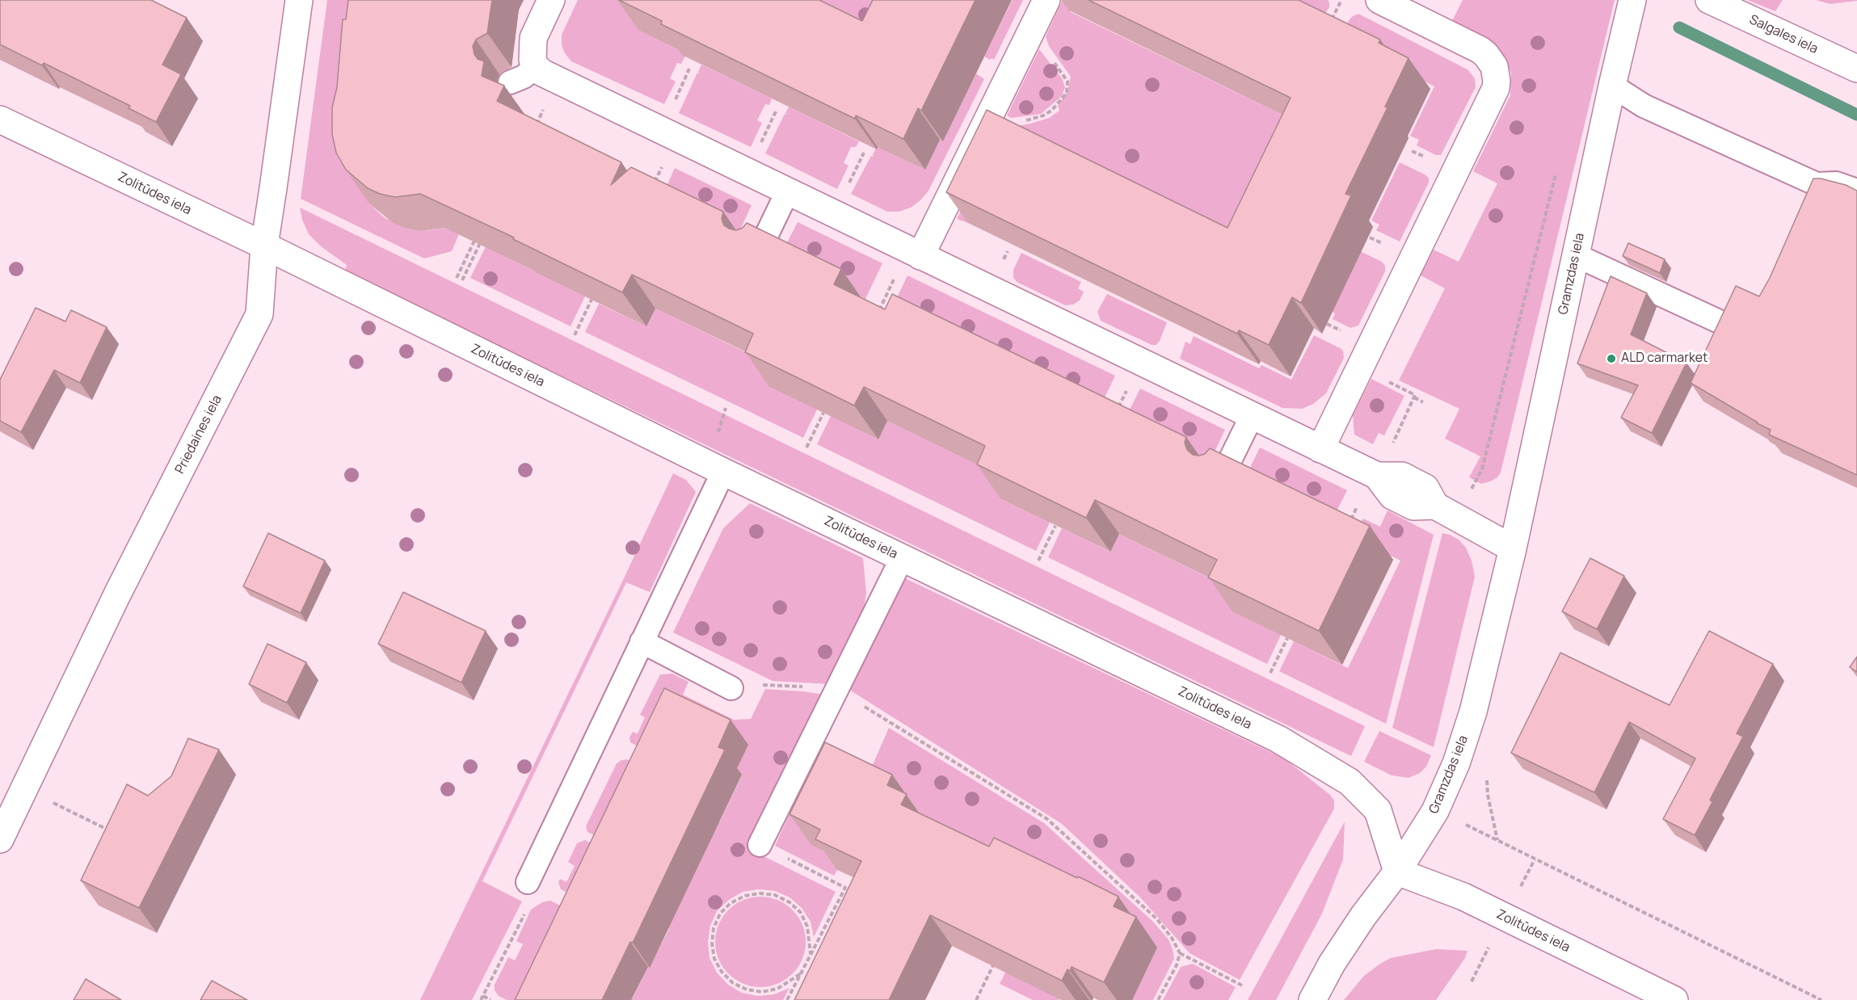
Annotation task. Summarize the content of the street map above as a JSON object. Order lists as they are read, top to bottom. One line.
{"streets":{"street":["Salgales iela","Zolitūdes iela","Gramzdas iela","Priedaines iela"]},"crossings":[["Zolitūdes iela","Gramzdas iela"],["Zolitūdes iela","Priedaines iela"]],"places":["ALD carmarket"]}
